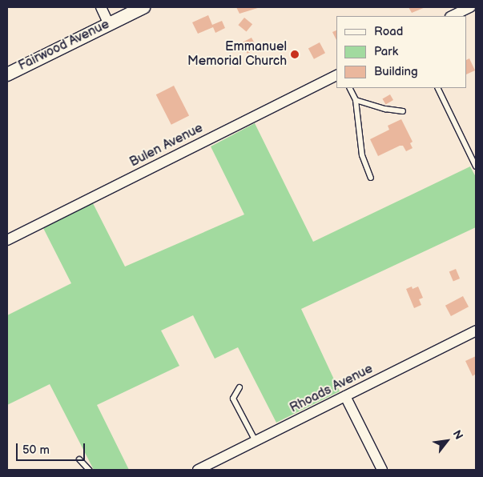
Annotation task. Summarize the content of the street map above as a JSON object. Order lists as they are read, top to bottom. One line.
{"streets":{"street":["Fairwood Avenue","Bulen Avenue","Rhoads Avenue"]},"places":["Emmanuel Memorial Church"],"legend":["Road","Park","Building"],"scale_bar":"50 m","north":"top right"}
